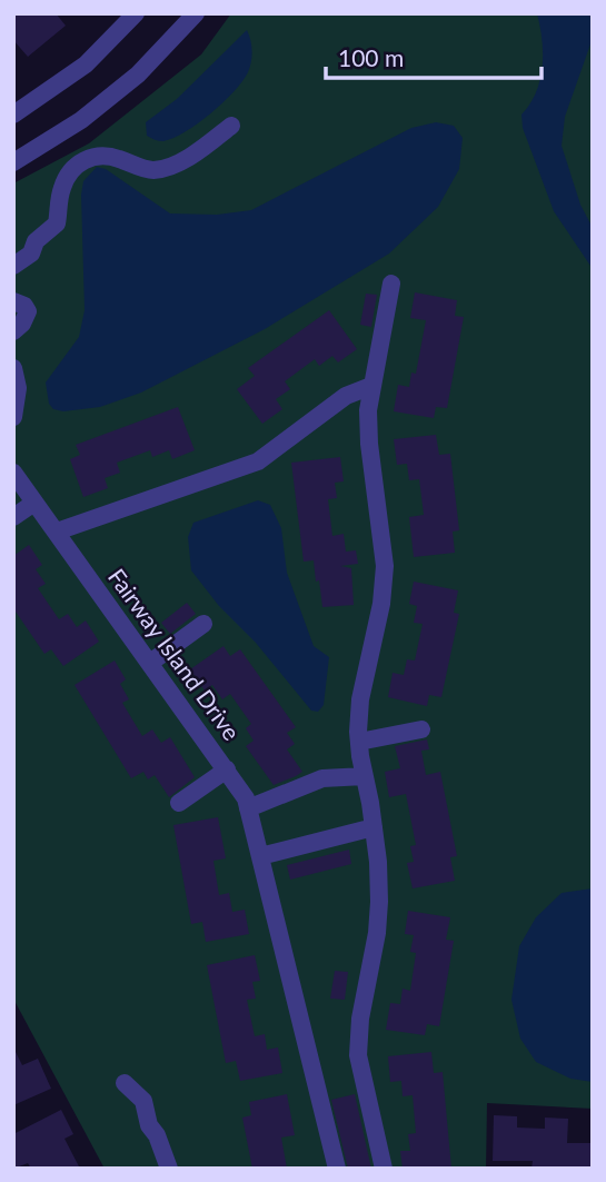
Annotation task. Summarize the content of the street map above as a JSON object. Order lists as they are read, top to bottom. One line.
{"streets":{"street":["Fairway Island Drive"]},"scale_bar":"100 m"}
